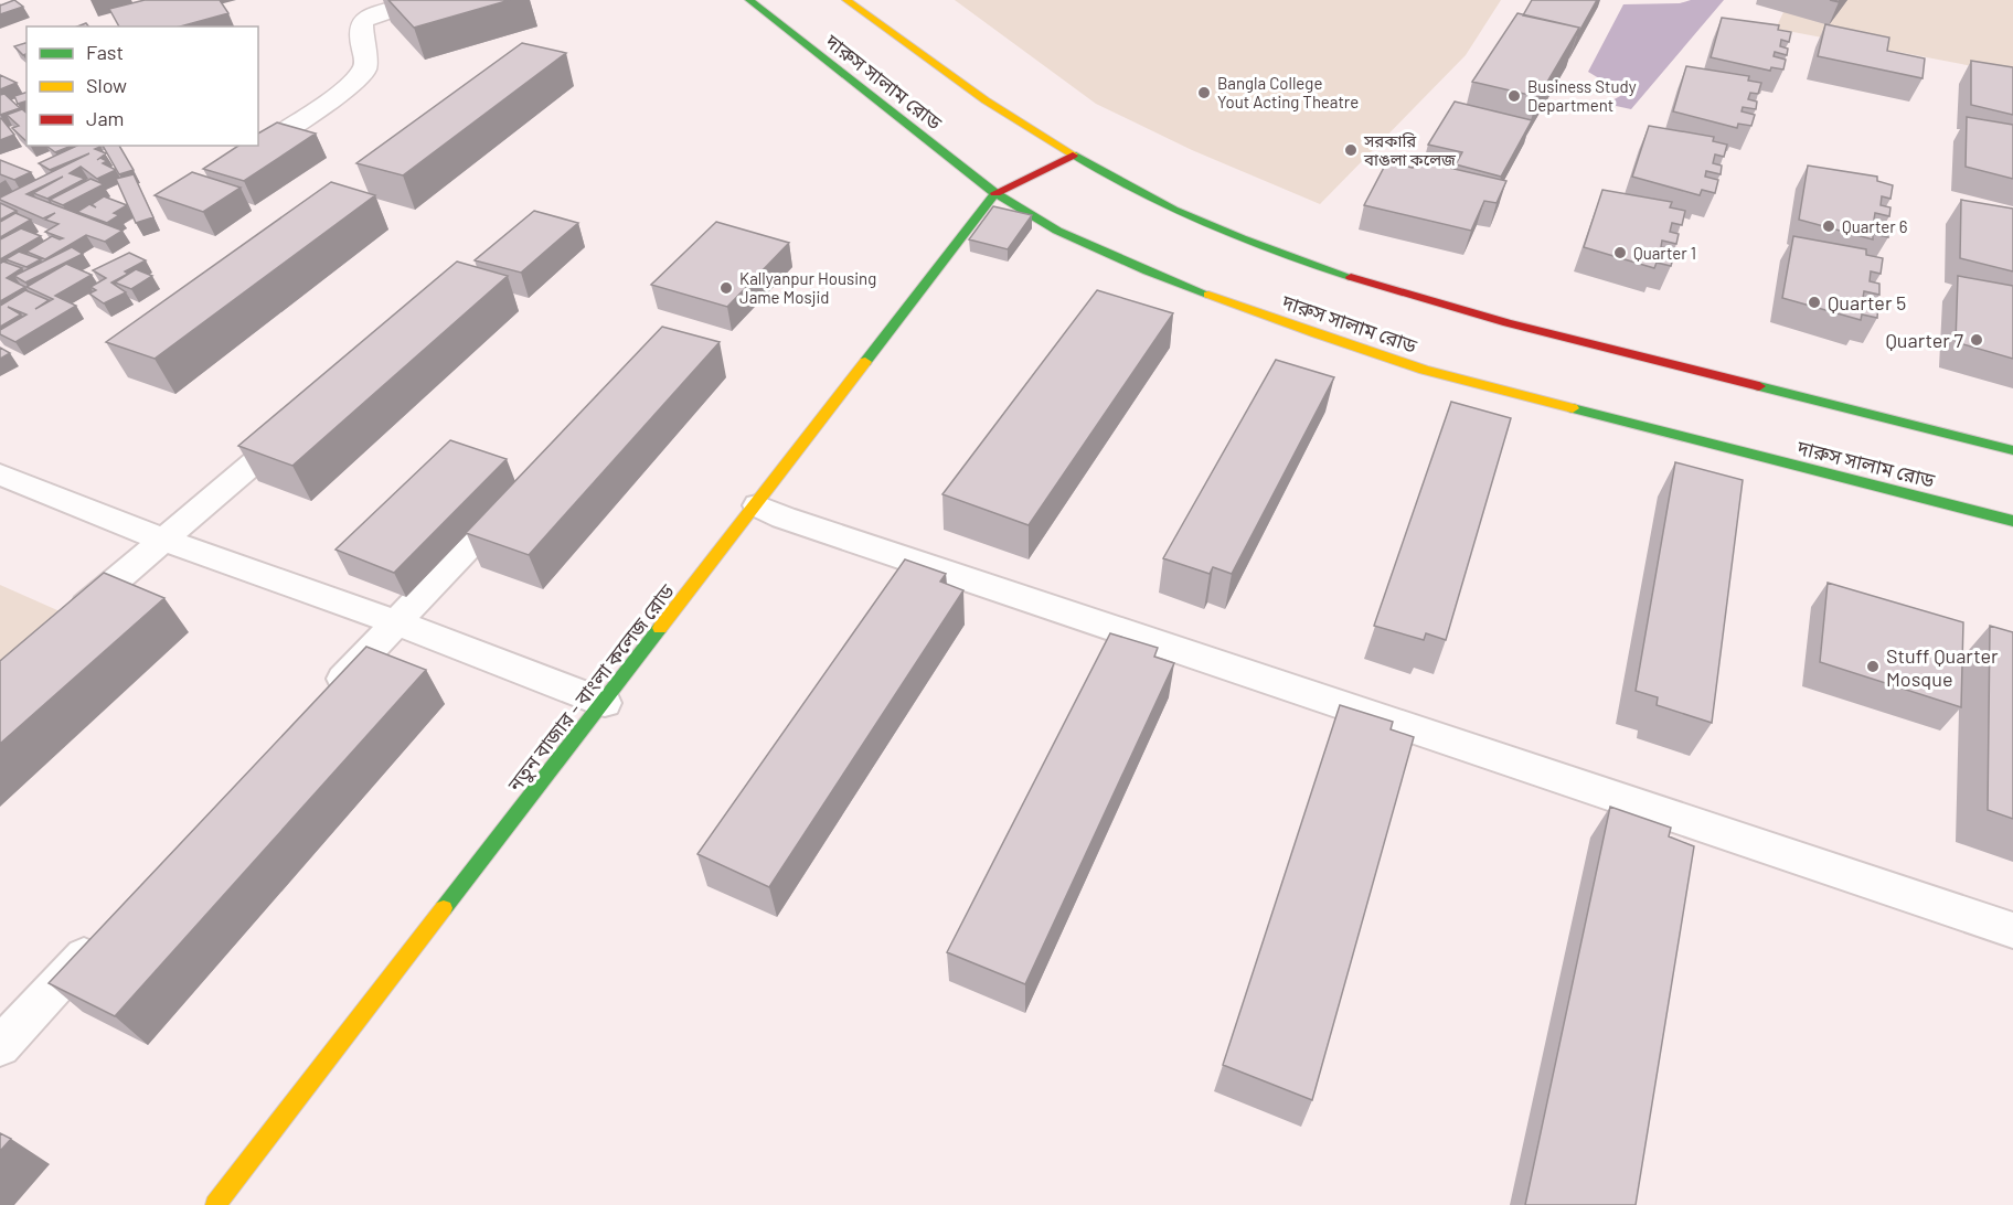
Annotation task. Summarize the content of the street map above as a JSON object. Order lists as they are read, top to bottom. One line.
{"streets":{"main road":["দারুস সালাম রোড","নতুন বাজার - বাংলা কলেজ রোড"]},"crossings":[["দারুস সালাম রোড","নতুন বাজার - বাংলা কলেজ রোড"]],"places":["Bangla College Yout Acting Theatre","Business Study Department","সরকারি বাঙলা কলেজ","Quarter 6","Quarter 1","Kallyanpur Housing Jame Mosjid","Quarter 5","Quarter 7","Stuff Quarter Mosque"],"legend":["Fast","Slow","Jam"]}
